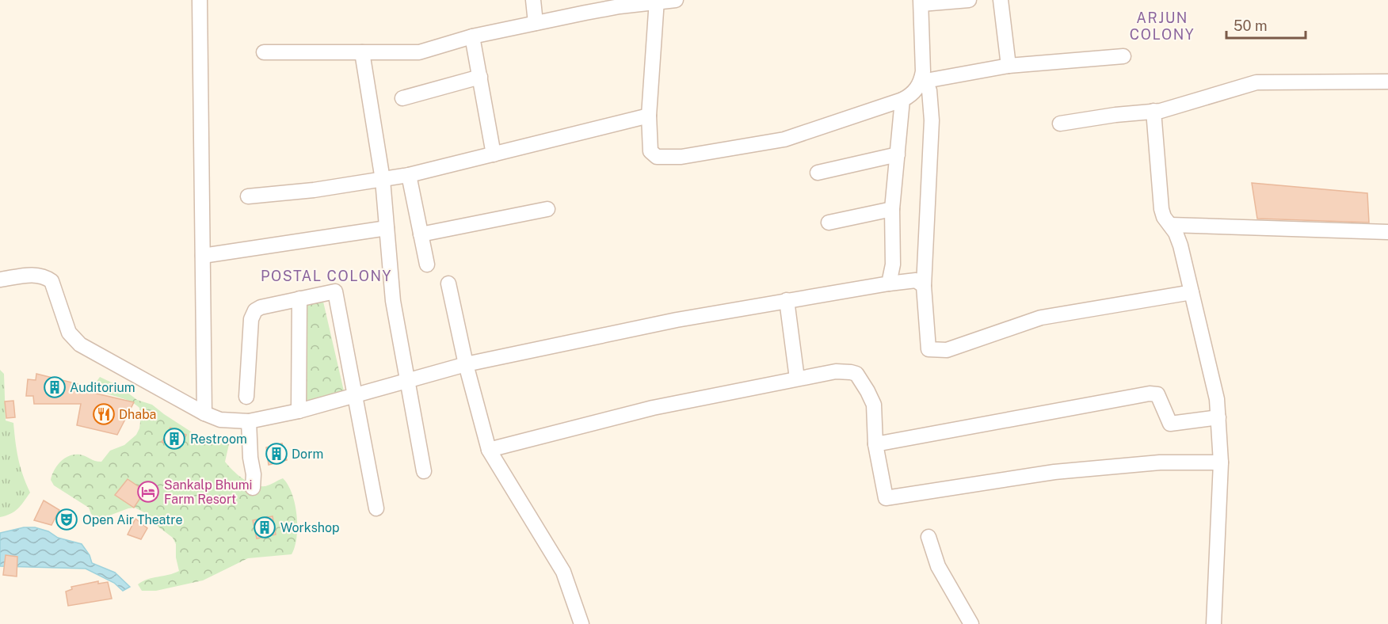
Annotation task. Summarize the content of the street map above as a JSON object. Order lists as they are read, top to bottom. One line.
{"districts":["ARJUN COLONY","POSTAL COLONY"],"places":{"building":["Auditorium","Restroom","Dorm","Workshop"],"restaurant":["Dhaba"],"hotel":["Sankalp Bhumi Farm Resort"],"theatre":["Open Air Theatre"]},"scale_bar":"50 m"}
